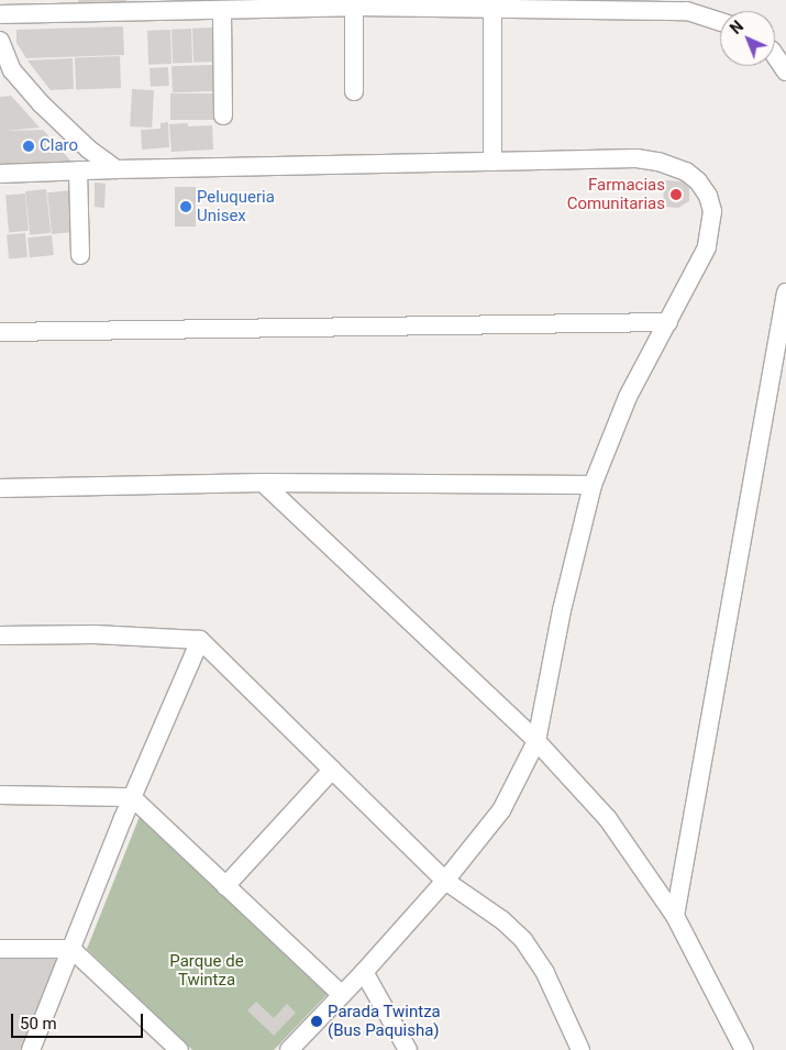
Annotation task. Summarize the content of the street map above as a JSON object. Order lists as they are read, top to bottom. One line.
{"parks":["Parque de Twintza"],"places":["Claro","Farmacias Comunitarias","Peluqueria Unisex","Parada Twintza (Bus Paquisha)"],"scale_bar":"50 m","north":"top left"}
